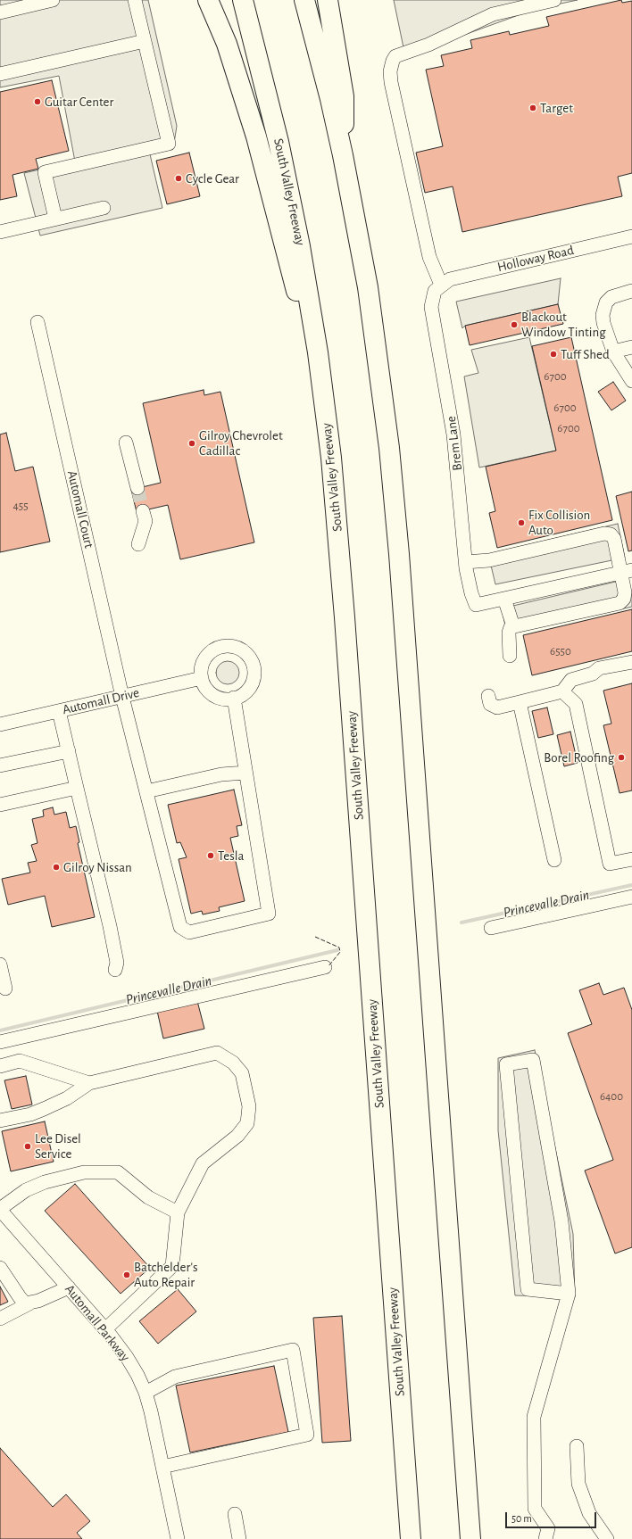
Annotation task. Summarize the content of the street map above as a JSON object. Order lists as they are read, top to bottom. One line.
{"streets":{"highway":["South Valley Freeway"],"street":["Holloway Road","Brem Lane","Automall Court","Automall Drive","Automall Parkway"]},"crossings":[["Holloway Road","Brem Lane"],["Automall Court","Automall Drive"]],"water":["Princevalle Drain"],"places":["Guitar Center","Target","Cycle Gear","Blackout Window Tinting","Tuff Shed","Gilroy Chevrolet Cadillac","Fix Collision Auto","Borel Roofing","Tesla","Gilroy Nissan","Lee Disel Service","Batchelder's Auto Repair"],"house_numbers":["6700","6700","6700","455","6550","6400"],"scale_bar":"50 m"}
